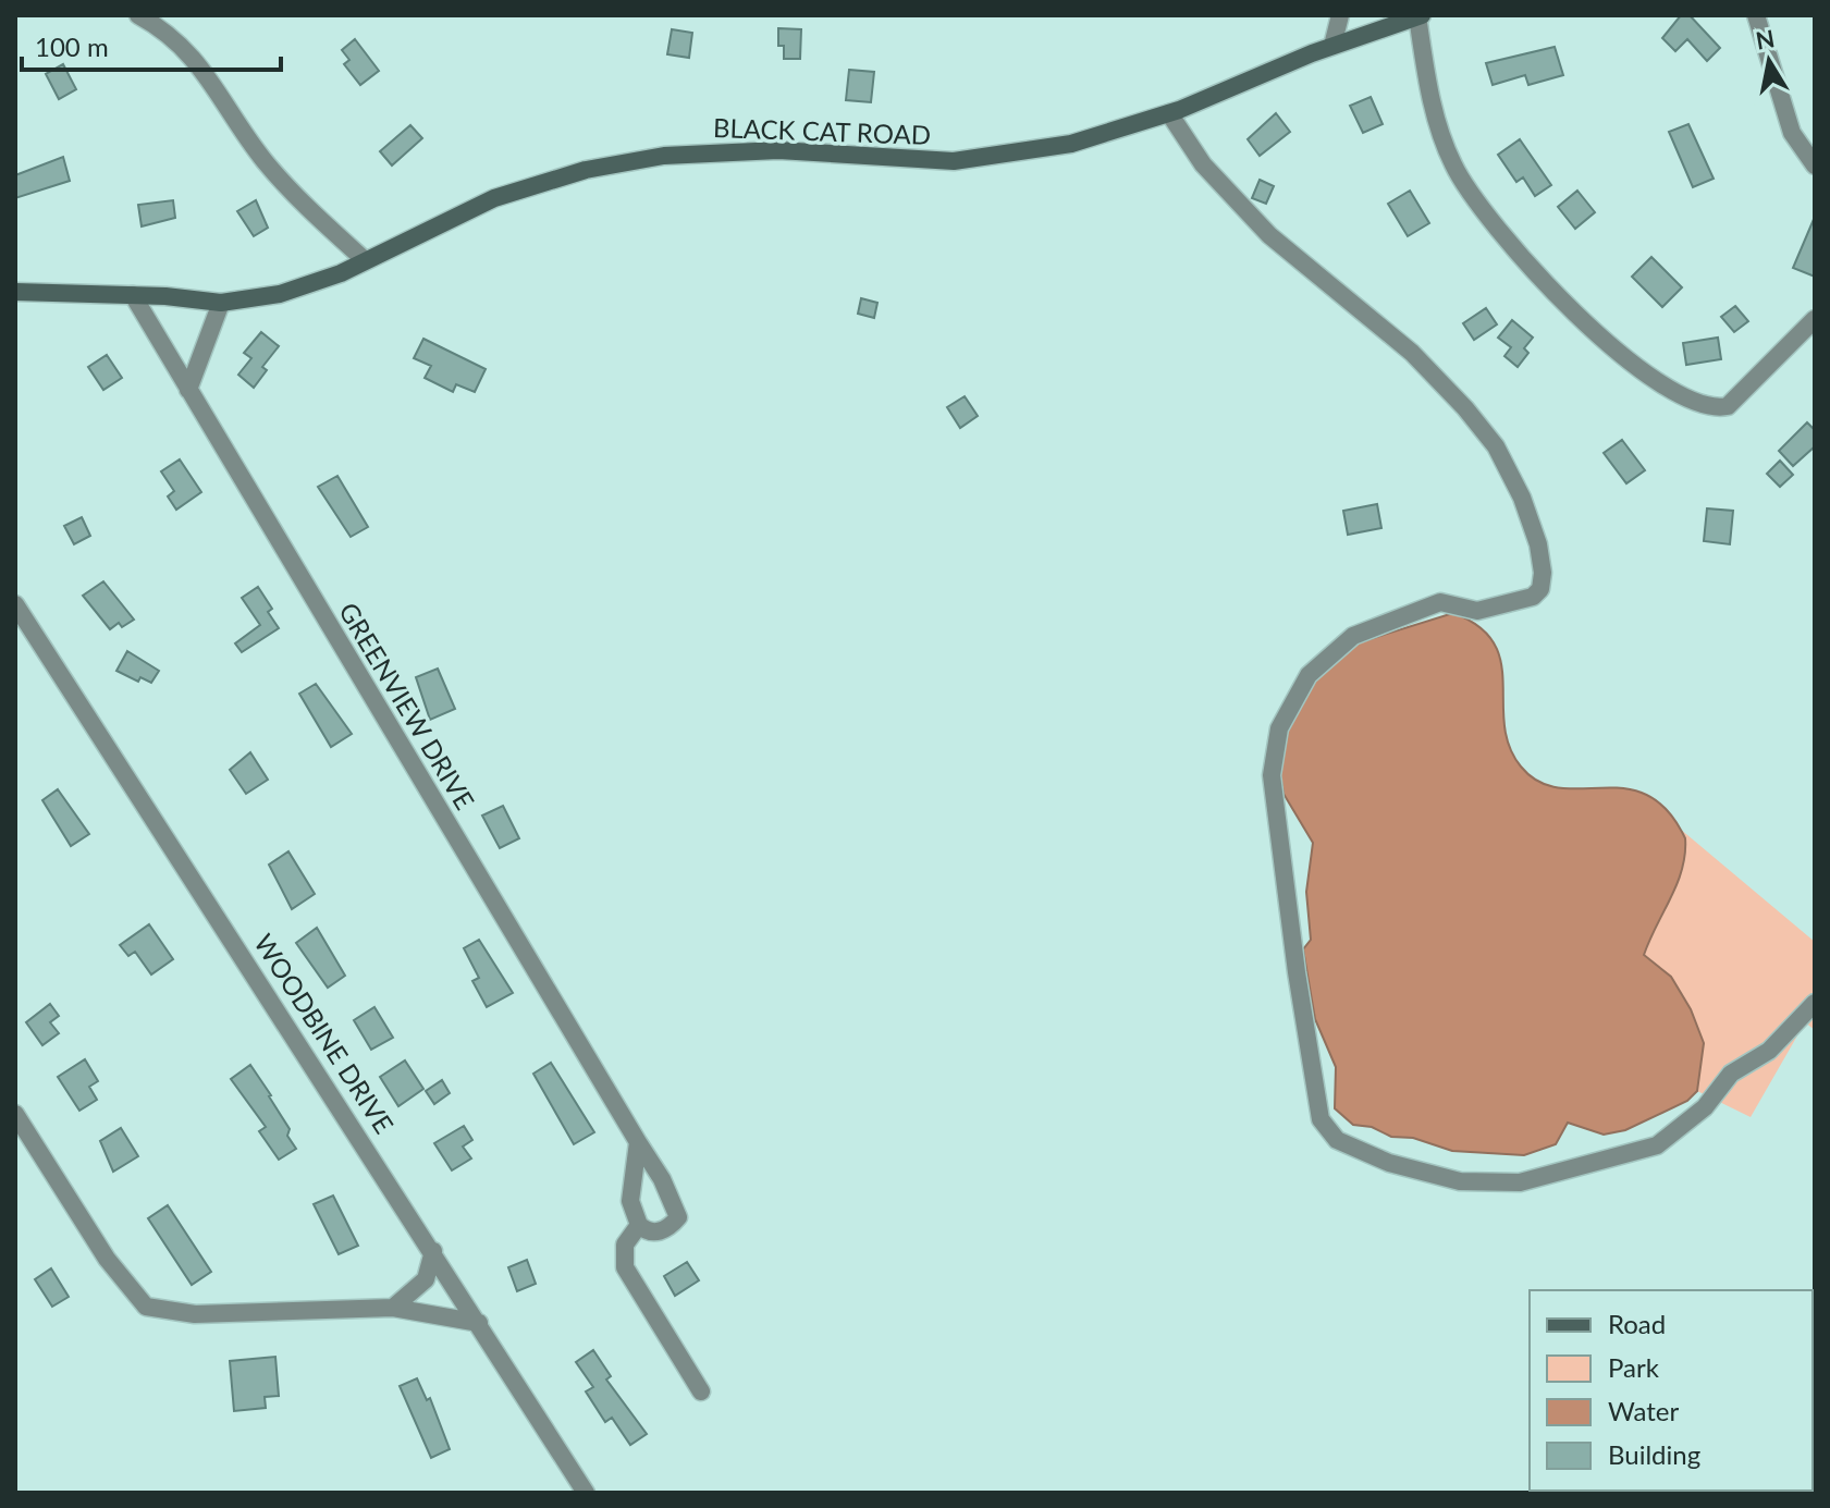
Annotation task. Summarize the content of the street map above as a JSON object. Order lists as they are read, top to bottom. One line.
{"streets":{"street":["BLACK CAT ROAD","GREENVIEW DRIVE","WOODBINE DRIVE"]},"crossings":[["BLACK CAT ROAD","GREENVIEW DRIVE"]],"legend":["Road","Park","Water","Building"],"scale_bar":"100 m","north":"top"}
